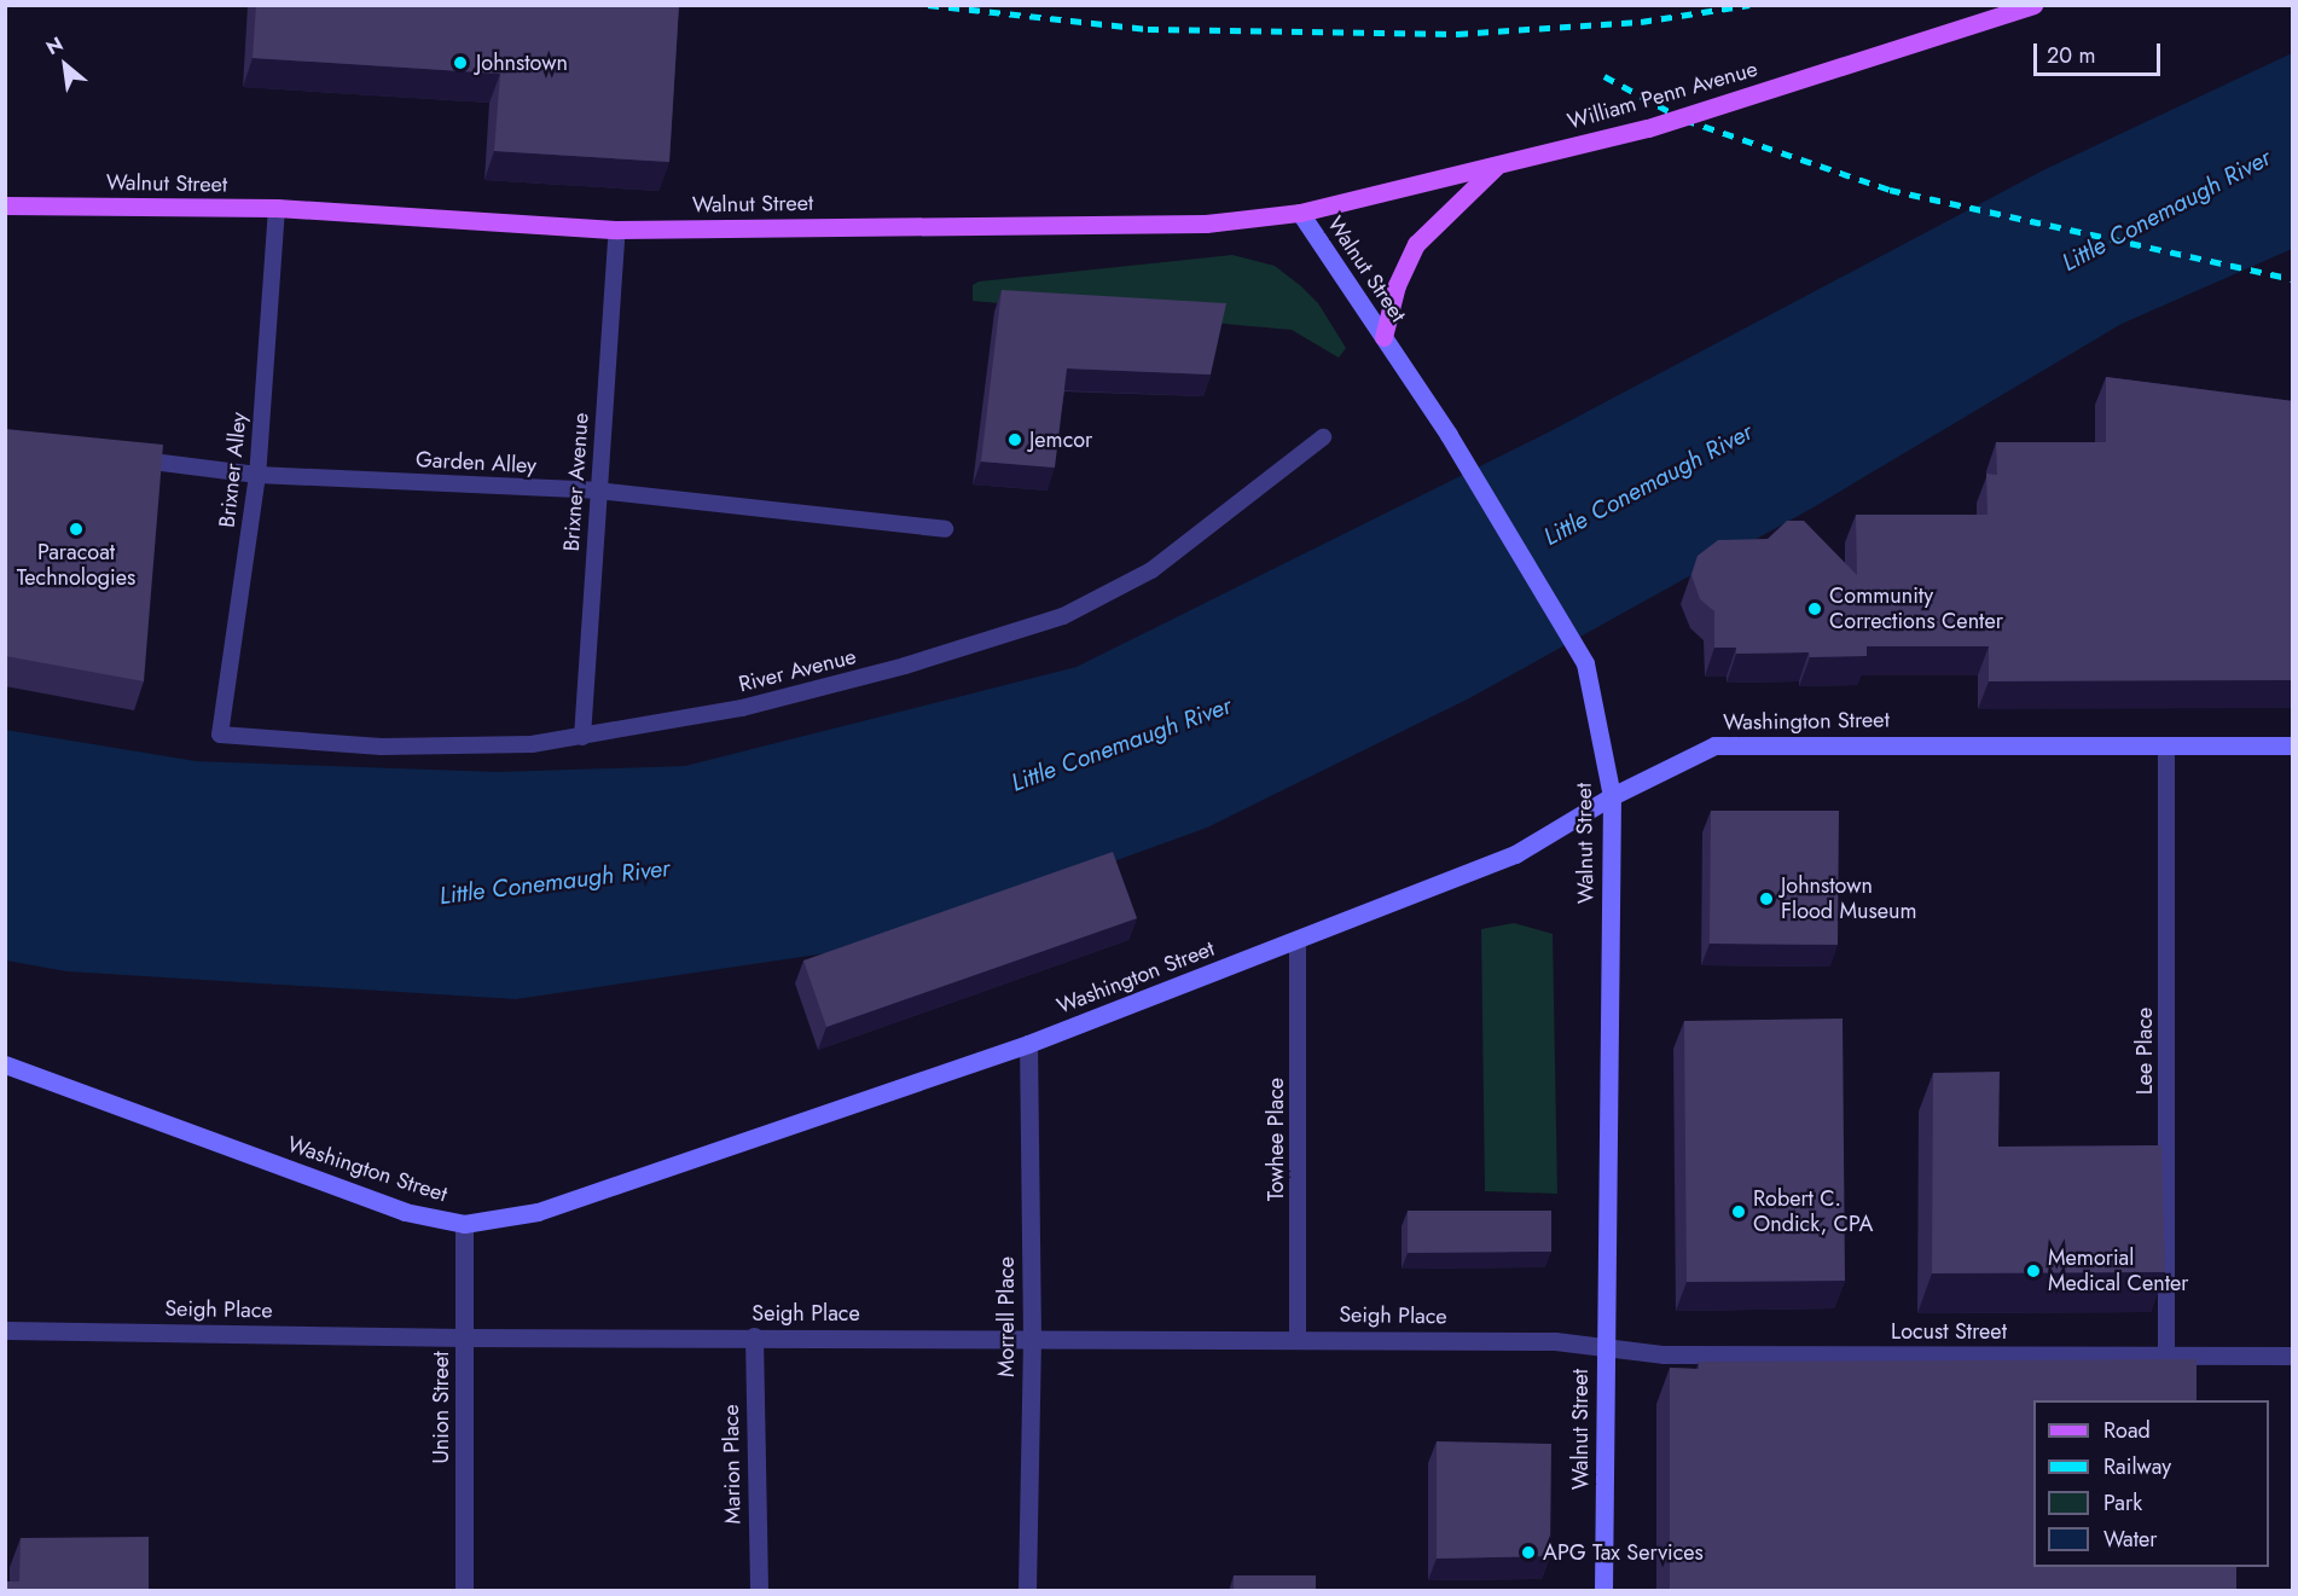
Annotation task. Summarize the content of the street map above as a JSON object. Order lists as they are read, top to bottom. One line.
{"streets":{"main road":["William Penn Avenue","Walnut Street","Washington Street"],"street":["Seigh Place","Morrell Place","Locust Street","Union Street","Marion Place"],"lane":["Garden Alley","Brixner Alley","Brixner Avenue","River Avenue","Lee Place","Towhee Place"]},"crossings":[["William Penn Avenue","Walnut Street"],["Walnut Street","Brixner Alley"],["Walnut Street","Brixner Avenue"],["Walnut Street","Washington Street"],["Walnut Street","Seigh Place"],["Walnut Street","Locust Street"],["Garden Alley","Brixner Alley"],["Garden Alley","Brixner Avenue"],["Brixner Alley","River Avenue"],["Brixner Avenue","River Avenue"],["Washington Street","Lee Place"],["Washington Street","Towhee Place"],["Washington Street","Morrell Place"],["Washington Street","Union Street"],["Lee Place","Locust Street"],["Towhee Place","Seigh Place"],["Seigh Place","Morrell Place"],["Seigh Place","Locust Street"],["Seigh Place","Union Street"],["Seigh Place","Marion Place"]],"water":["Little Conemaugh River"],"places":["Johnstown","Jemcor","Paracoat Technologies","Community Corrections Center","Johnstown Flood Museum","Robert C. Ondick, CPA","Memorial Medical Center","APG Tax Services"],"legend":["Road","Railway","Park","Water"],"scale_bar":"20 m","north":"top left"}
